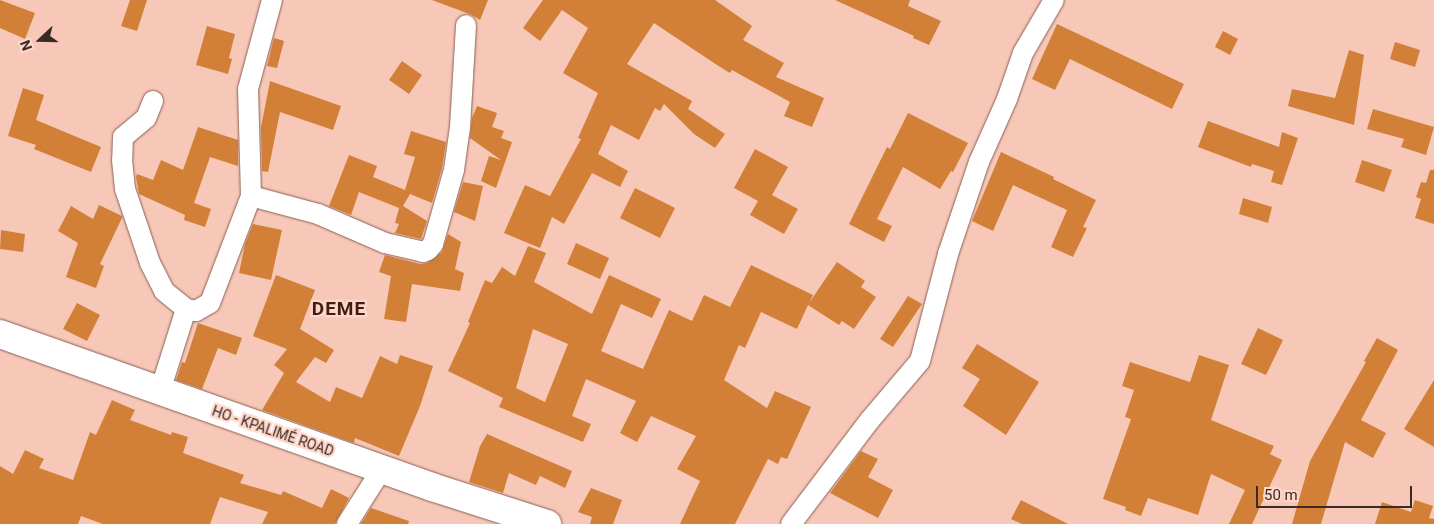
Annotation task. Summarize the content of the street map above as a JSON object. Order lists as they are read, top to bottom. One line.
{"streets":{"main road":["HO - KPALIMÉ ROAD"]},"districts":["DEME"],"scale_bar":"50 m","north":"left"}
